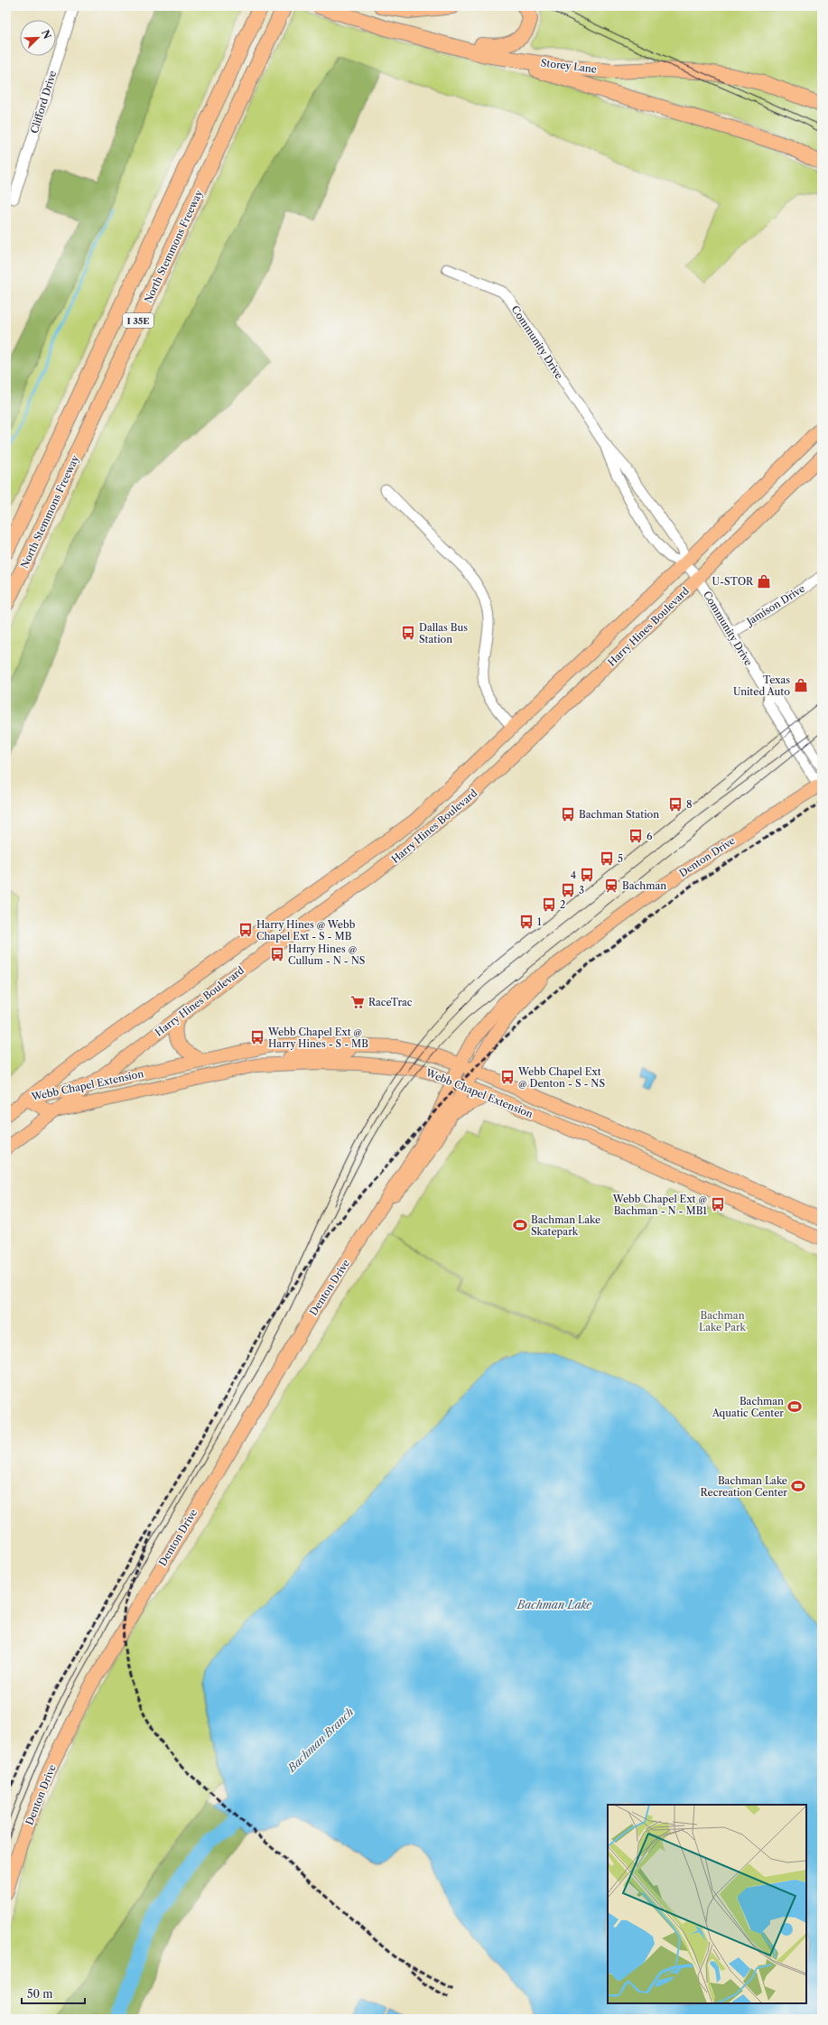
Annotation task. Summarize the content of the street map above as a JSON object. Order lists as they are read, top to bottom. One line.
{"streets":{"highway":["Storey Lane","North Stemmons Freeway","I 35E"],"main road":["Harry Hines Boulevard","Denton Drive","Webb Chapel Extension"],"street":["Clifford Drive","Community Drive","Jamison Drive"]},"crossings":[["Community Drive","Jamison Drive"],["Community Drive","Harry Hines Boulevard"],["Community Drive","Denton Drive"],["Harry Hines Boulevard","Webb Chapel Extension"],["Denton Drive","Webb Chapel Extension"]],"water":["Bachman Lake","Bachman Branch"],"parks":["Bachman Lake Park"],"places":{"shop":["U-STOR","Texas United Auto"],"bus stop":["Dallas Bus Station","8","Bachman Station","6","5","4","3","2","1","Harry Hines @ Webb Chapel Ext - S - MB","Harry Hines @ Cullum - N - NS","Webb Chapel Ext @ Harry Hines - S - MB","Webb Chapel Ext @ Denton - S - NS","Webb Chapel Ext @ Bachman - N - MB1"],"station":["Bachman"],"supermarket":["RaceTrac"],"sports":["Bachman Lake Skatepark","Bachman Aquatic Center","Bachman Lake Recreation Center"]},"scale_bar":"50 m","north":"top right"}
